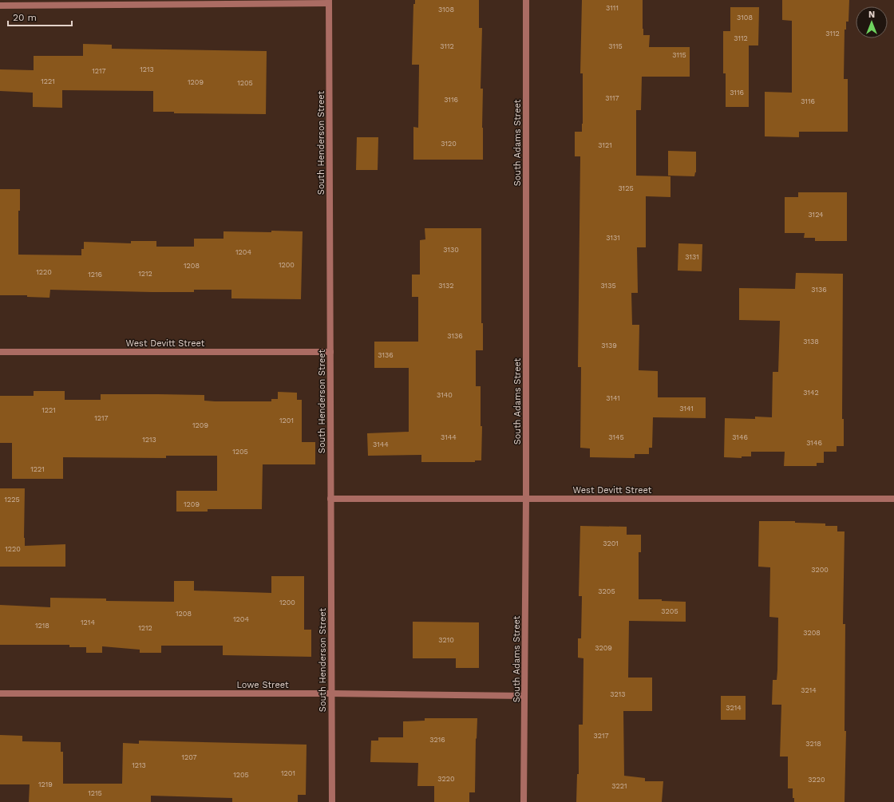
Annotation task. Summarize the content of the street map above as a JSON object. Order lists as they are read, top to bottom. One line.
{"streets":{"street":["South Henderson Street","South Adams Street","West Devitt Street","Lowe Street"]},"crossings":[["South Henderson Street","West Devitt Street"],["South Henderson Street","Lowe Street"],["South Adams Street","West Devitt Street"],["South Adams Street","Lowe Street"]],"house_numbers":["3111","3108","3108","3112","3112","3112","3115","3115","1213","1217","1221","1209","1205","3116","3117","3116","3116","3120","3121","3125","3124","3131","3130","1204","3131","1200","1208","1220","1212","1216","3132","3135","3136","3136","3138","3139","3136","3142","3140","3141","3141","1221","1217","1201","1209","3144","3145","3146","1213","3146","3144","1205","1221","1225","1209","3201","1220","3200","3205","1200","3205","1208","1204","1214","1218","1212","3208","3210","3209","3214","3213","3214","3217","3216","3218","1207","1213","1201","1205","3220","3220","1219","3221","1215"],"scale_bar":"20 m","north":"top"}
